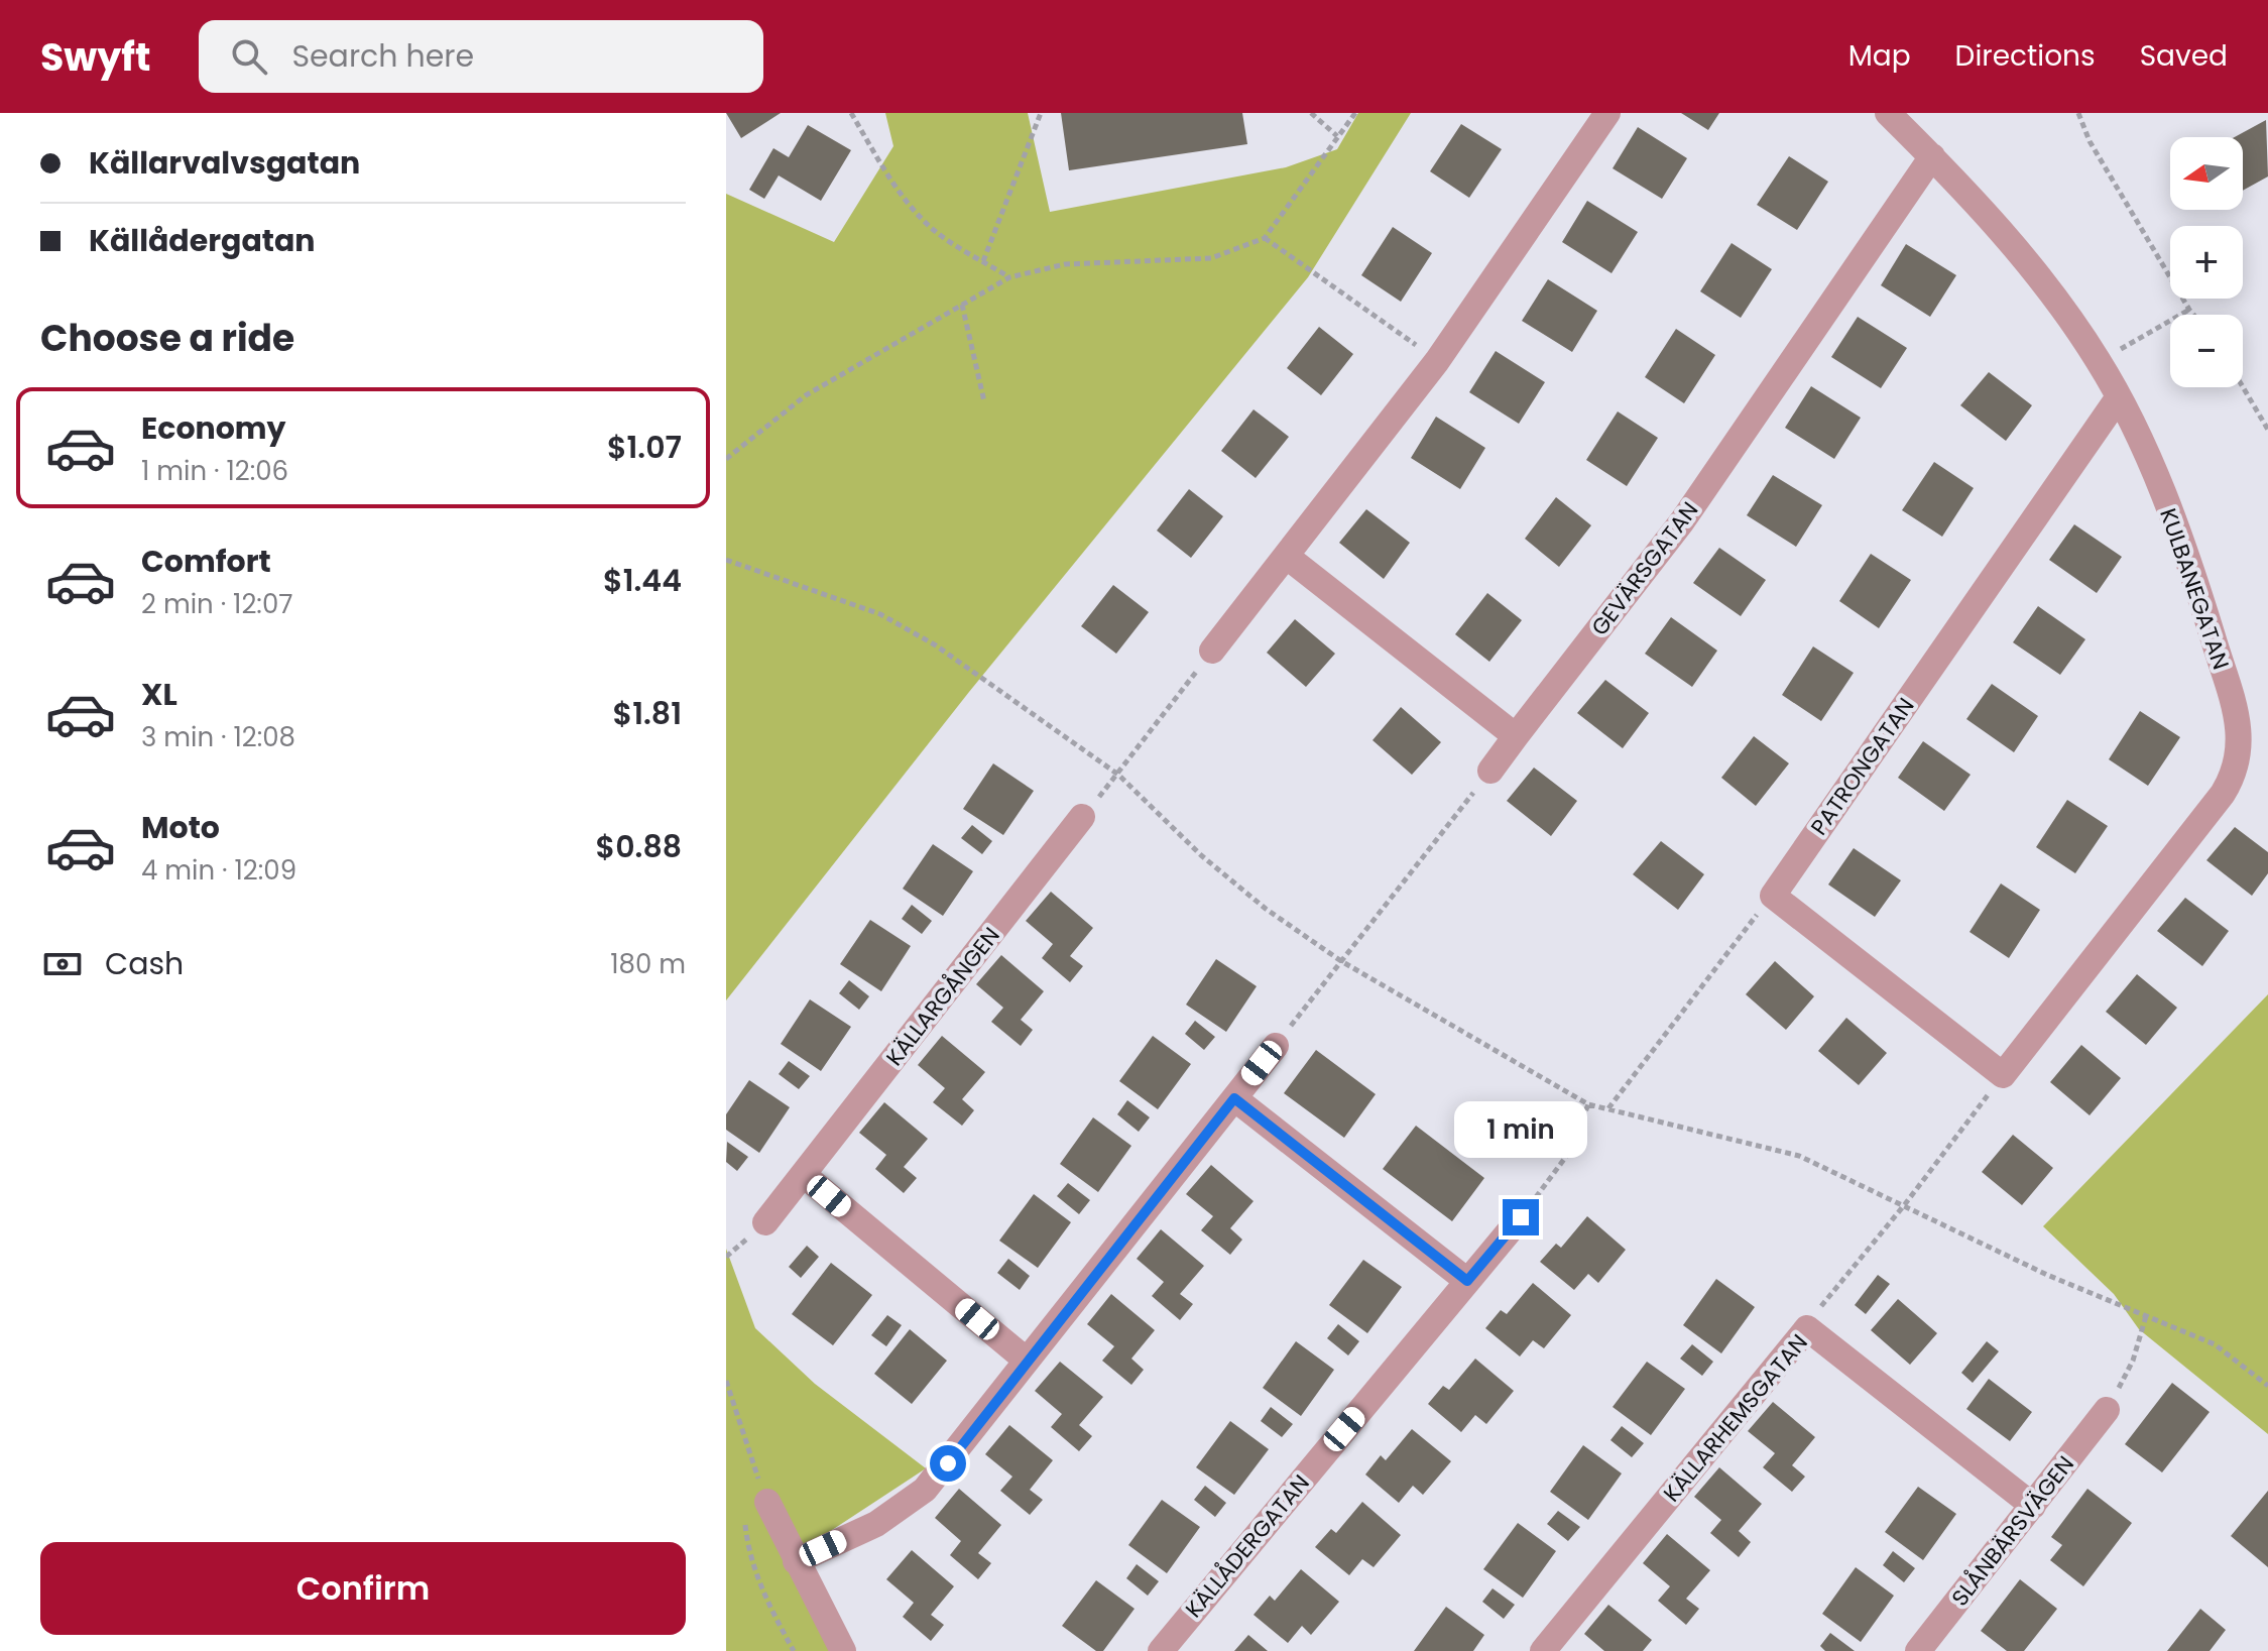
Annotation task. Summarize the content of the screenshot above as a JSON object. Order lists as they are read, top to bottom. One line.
{"streets":{"street":["GEVÄRSGATAN","KULBANEGATAN","PATRONGATAN","KÄLLARGÅNGEN","KÄLLARHEMSGATAN","SLÅNBÄRSVÄGEN","KÄLLÅDERGATAN"]},"crossings":[["GEVÄRSGATAN","KULBANEGATAN"],["KULBANEGATAN","PATRONGATAN"],["KÄLLARHEMSGATAN","SLÅNBÄRSVÄGEN"]],"north":"left","page":{"header":"Swyft","search":"Search here","nav":["Map","Directions","Saved"],"banner":["Källarvalvsgatan","Källådergatan"],"map_buttons":["+","−"],"heading":"Choose a ride","list":[{"name":"Economy","note":"1 min · 12:06","value":"$1.07"},{"name":"Comfort","note":"2 min · 12:07","value":"$1.44"},{"name":"XL","note":"3 min · 12:08","value":"$1.81"},{"name":"Moto","note":"4 min · 12:09","value":"$0.88"}],"pay":["Cash","180 m"],"bubble":"1 min","buttons":"Confirm"}}
